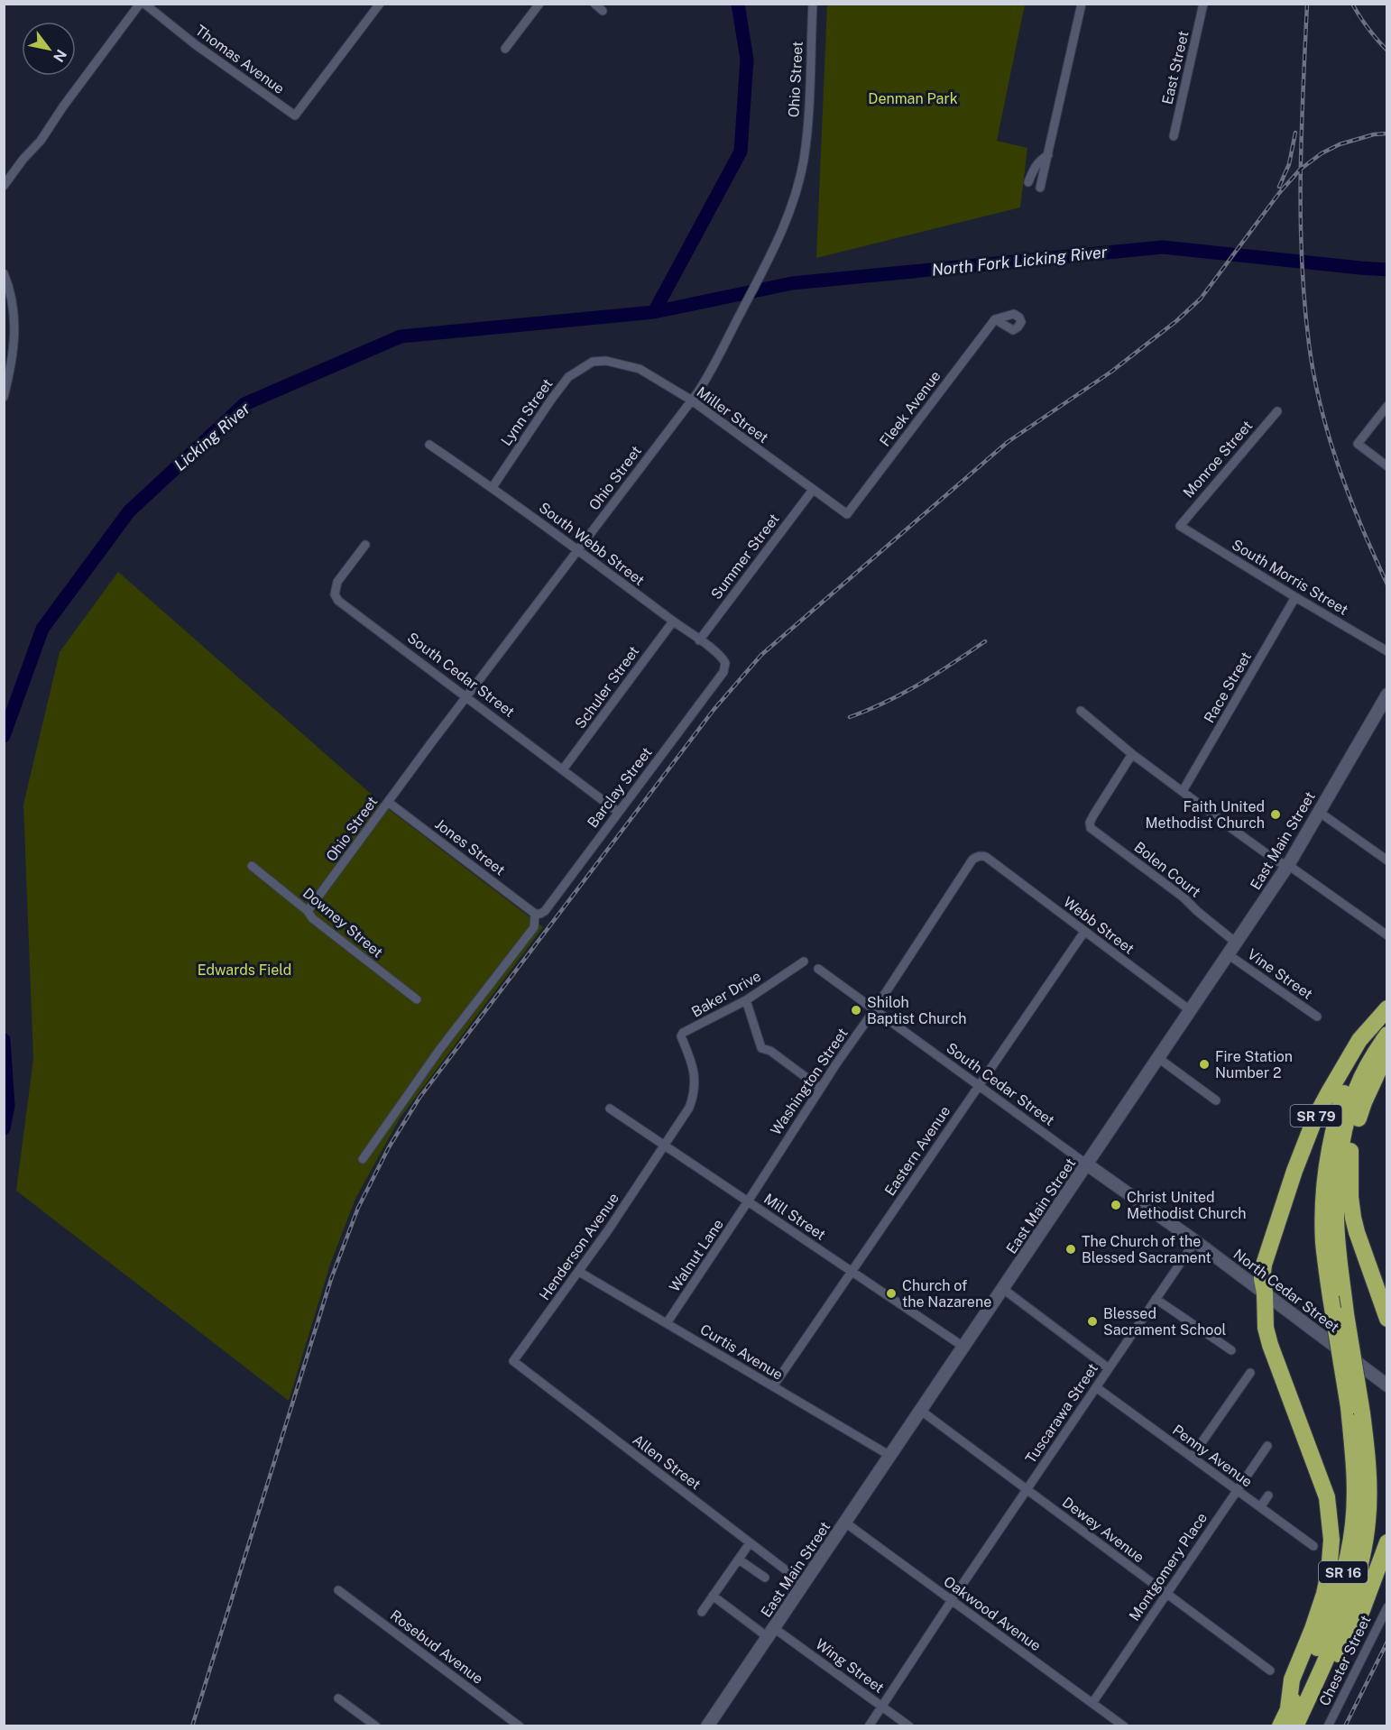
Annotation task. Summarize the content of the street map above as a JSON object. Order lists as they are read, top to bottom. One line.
{"streets":{"highway":["SR 79","SR 16"],"main road":["East Main Street","North Cedar Street"],"street":["Thomas Avenue","East Street","Ohio Street","Fleek Avenue","Lynn Street","Miller Street","Monroe Street","South Webb Street","Summer Street","South Morris Street","South Cedar Street","Schuler Street","Race Street","Barclay Street","Jones Street","Bolen Court","Downey Street","Webb Street","Vine Street","Baker Drive","Washington Street","Eastern Avenue","Mill Street","Henderson Avenue","Walnut Lane","Curtis Avenue","Tuscarawa Street","Penny Avenue","Allen Street","Dewey Avenue","Montgomery Place","Oakwood Avenue","Rosebud Avenue","Chester Street","Wing Street"]},"crossings":[["Ohio Street","Miller Street"],["Ohio Street","South Webb Street"],["Ohio Street","South Cedar Street"],["Ohio Street","Jones Street"],["Ohio Street","Downey Street"],["Fleek Avenue","Miller Street"],["Lynn Street","Miller Street"],["Lynn Street","South Webb Street"],["Miller Street","Summer Street"],["Monroe Street","South Morris Street"],["South Webb Street","Summer Street"],["South Webb Street","Schuler Street"],["South Webb Street","Barclay Street"],["South Morris Street","Race Street"],["South Cedar Street","Schuler Street"],["South Cedar Street","Barclay Street"],["South Cedar Street","East Main Street"],["South Cedar Street","Washington Street"],["South Cedar Street","Eastern Avenue"],["South Cedar Street","North Cedar Street"],["Barclay Street","Jones Street"],["East Main Street","Bolen Court"],["East Main Street","Webb Street"],["East Main Street","Vine Street"],["East Main Street","Mill Street"],["East Main Street","North Cedar Street"],["East Main Street","Curtis Avenue"],["East Main Street","Allen Street"],["East Main Street","Dewey Avenue"],["East Main Street","Oakwood Avenue"],["East Main Street","Wing Street"],["Webb Street","Washington Street"],["Webb Street","Eastern Avenue"],["Baker Drive","Mill Street"],["Baker Drive","Henderson Avenue"],["Washington Street","Mill Street"],["Washington Street","Walnut Lane"],["SR 79","North Cedar Street"],["SR 79","SR 16"],["Eastern Avenue","Mill Street"],["Eastern Avenue","Curtis Avenue"],["Mill Street","Henderson Avenue"],["Mill Street","Walnut Lane"],["Henderson Avenue","Curtis Avenue"],["Henderson Avenue","Allen Street"],["Walnut Lane","Curtis Avenue"],["North Cedar Street","Tuscarawa Street"],["Tuscarawa Street","Penny Avenue"],["Tuscarawa Street","Dewey Avenue"],["Tuscarawa Street","Oakwood Avenue"],["Tuscarawa Street","Wing Street"],["Penny Avenue","Montgomery Place"],["Dewey Avenue","Montgomery Place"],["Montgomery Place","Oakwood Avenue"]],"water":["North Fork Licking River","Licking River"],"parks":["Denman Park","Edwards Field"],"places":["Faith United Methodist Church","Shiloh Baptist Church","Fire Station Number 2","Christ United Methodist Church","The Church of the Blessed Sacrament","Church of the Nazarene","Blessed Sacrament School"],"north":"bottom right"}
